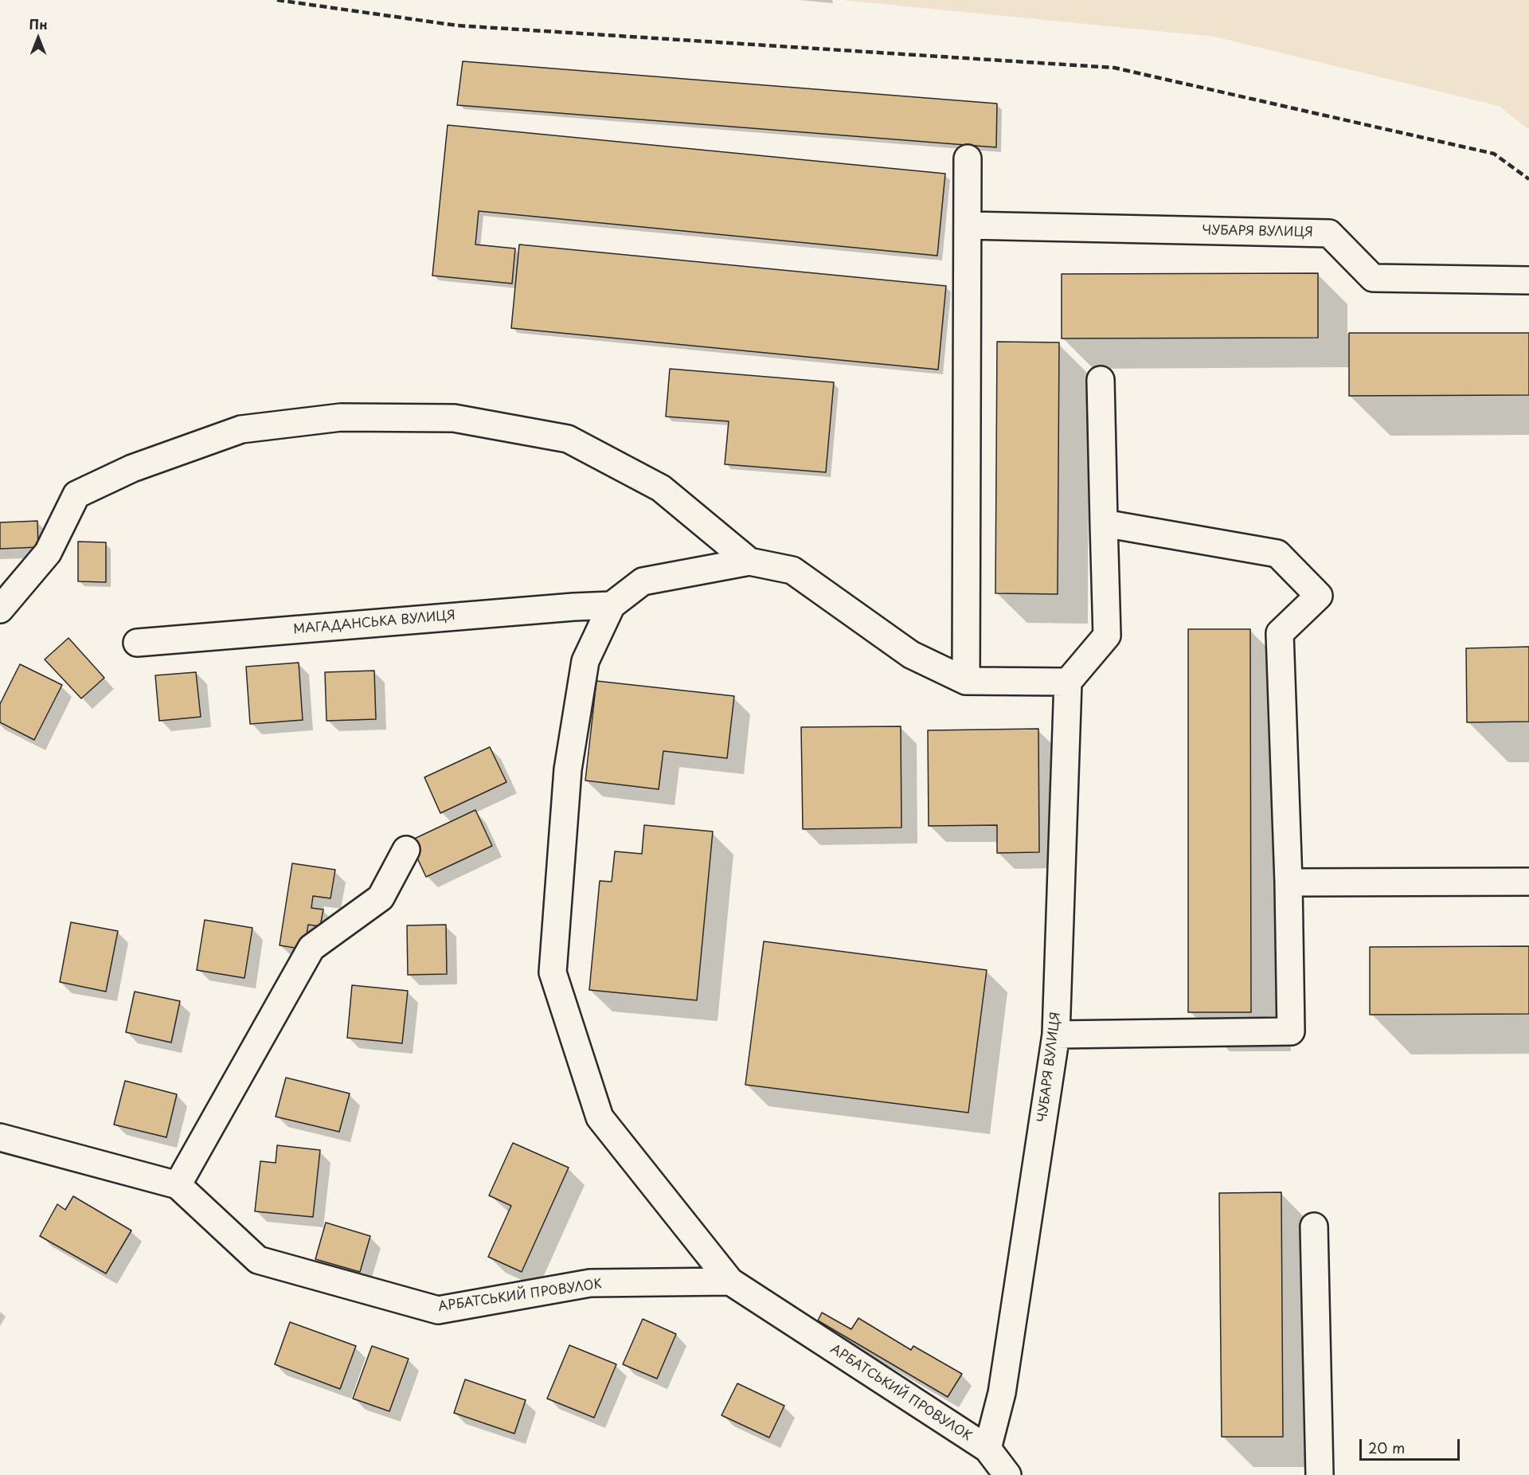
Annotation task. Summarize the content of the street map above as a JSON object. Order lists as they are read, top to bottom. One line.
{"streets":{"street":["ЧУБАРЯ ВУЛИЦЯ","МАГАДАНСЬКА ВУЛИЦЯ","АРБАТСЬКИЙ ПРОВУЛОК"]},"crossings":[["ЧУБАРЯ ВУЛИЦЯ","АРБАТСЬКИЙ ПРОВУЛОК"]],"scale_bar":"20 m","north":"top"}
